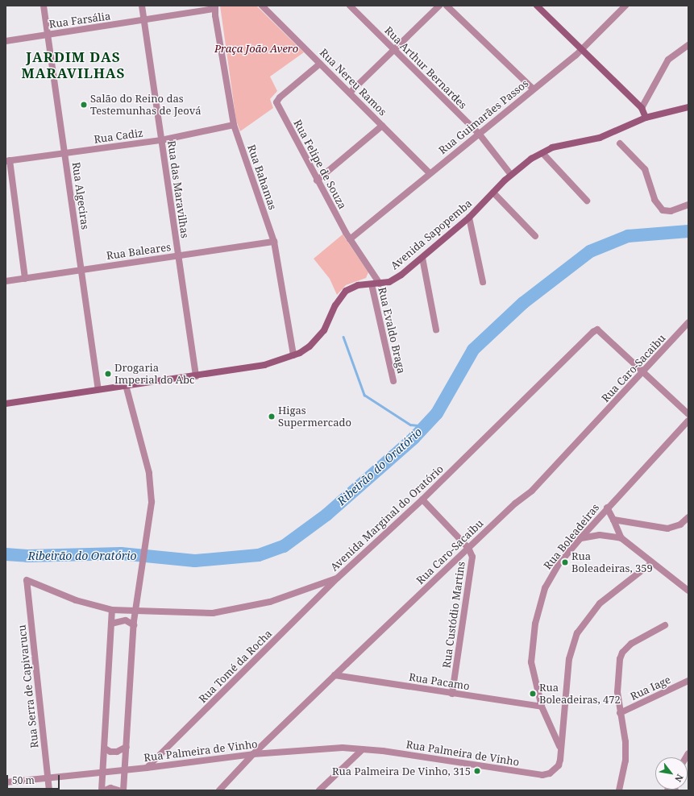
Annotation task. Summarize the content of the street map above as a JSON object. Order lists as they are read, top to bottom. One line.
{"streets":{"main road":["Avenida Sapopemba"],"street":["Rua Farsália","Rua Arthur Bernardes","Rua Nereu Ramos","Rua Guimarães Passos","Rua Cadiz","Rua Felipe de Souza","Rua Bahamas","Rua das Maravilhas","Rua Algeciras","Rua Baleares","Rua Evaldo Braga","Rua Caro-Sacaibu","Avenida Marginal do Oratório","Rua Boleadeiras","Rua Custódio Martins","Rua Tomé da Rocha","Rua Pacamo","Rua Serra de Capivarucu","Rua Iage","Rua Palmeira de Vinho"]},"crossings":[["Rua Farsália","Rua Bahamas"],["Rua Farsália","Rua das Maravilhas"],["Rua Farsália","Rua Algeciras"],["Rua Arthur Bernardes","Rua Guimarães Passos"],["Rua Arthur Bernardes","Avenida Sapopemba"],["Rua Nereu Ramos","Rua Guimarães Passos"],["Rua Nereu Ramos","Rua Felipe de Souza"],["Rua Guimarães Passos","Rua Felipe de Souza"],["Rua Cadiz","Rua Bahamas"],["Rua Cadiz","Rua das Maravilhas"],["Rua Cadiz","Rua Algeciras"],["Rua Felipe de Souza","Avenida Sapopemba"],["Rua Bahamas","Avenida Sapopemba"],["Rua Bahamas","Rua Baleares"],["Rua das Maravilhas","Avenida Sapopemba"],["Rua das Maravilhas","Rua Baleares"],["Rua Algeciras","Avenida Sapopemba"],["Rua Algeciras","Rua Baleares"],["Avenida Sapopemba","Rua Evaldo Braga"],["Rua Caro-Sacaibu","Avenida Marginal do Oratório"],["Rua Caro-Sacaibu","Rua Custódio Martins"],["Rua Caro-Sacaibu","Rua Pacamo"],["Rua Caro-Sacaibu","Rua Palmeira de Vinho"],["Avenida Marginal do Oratório","Rua Custódio Martins"],["Avenida Marginal do Oratório","Rua Tomé da Rocha"],["Avenida Marginal do Oratório","Rua Serra de Capivarucu"],["Rua Boleadeiras","Rua Pacamo"],["Rua Boleadeiras","Rua Palmeira de Vinho"],["Rua Custódio Martins","Rua Pacamo"],["Rua Tomé da Rocha","Rua Palmeira de Vinho"],["Rua Serra de Capivarucu","Rua Palmeira de Vinho"]],"districts":["JARDIM DAS MARAVILHAS"],"water":["Ribeirão do Oratório"],"parks":["Praça João Avero"],"places":["Salão do Reino das Testemunhas de Jeová","Drogaria Imperial do Abc","Higas Supermercado","Rua Boleadeiras, 359","Rua Boleadeiras, 472","Rua Palmeira De Vinho, 315"],"scale_bar":"50 m","north":"bottom right"}
